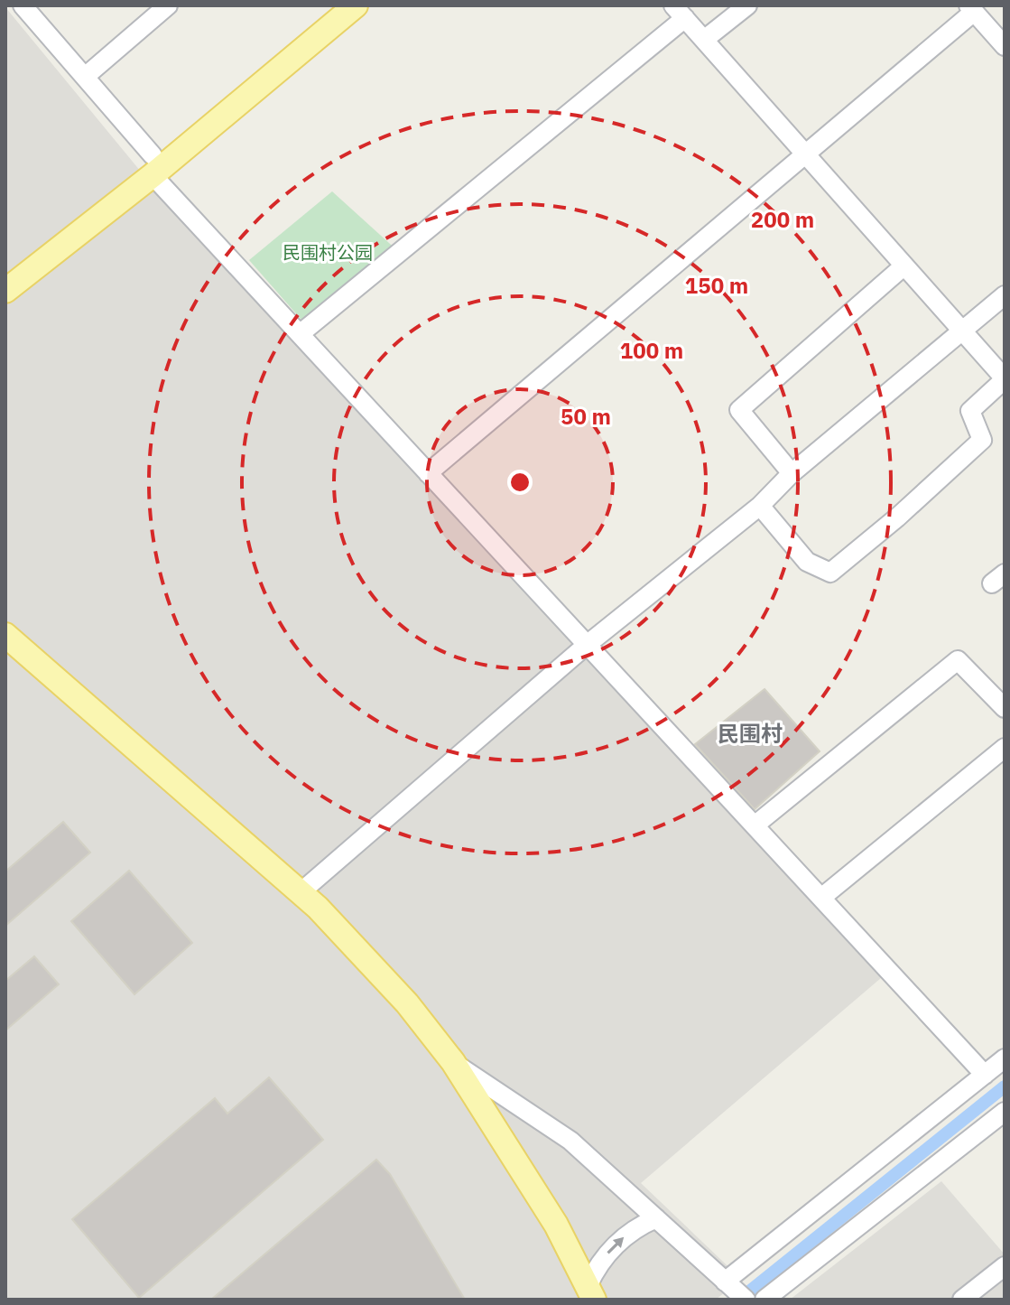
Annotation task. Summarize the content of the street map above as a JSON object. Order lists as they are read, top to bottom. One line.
{"districts":["民围村"],"parks":["民围村公园"],"rings":["200 m","150 m","100 m","50 m"]}
